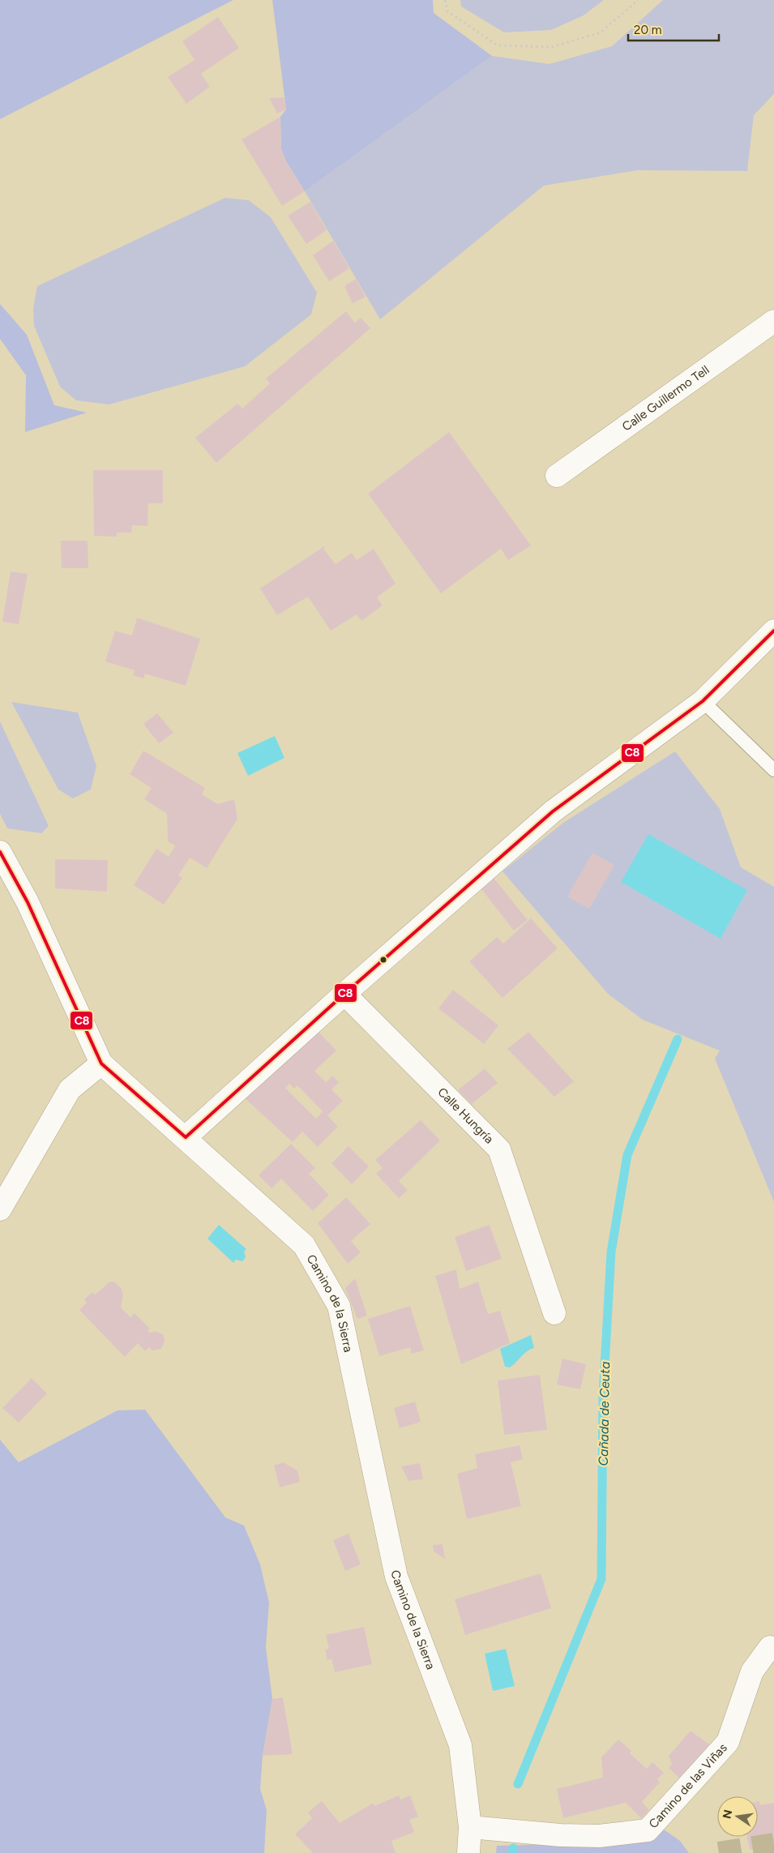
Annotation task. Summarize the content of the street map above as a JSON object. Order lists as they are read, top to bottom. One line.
{"streets":{"street":["Calle Guillermo Tell","Calle Hungría","Camino de la Sierra","Camino de las Viñas"]},"crossings":[["Camino de la Sierra","Camino de las Viñas"]],"water":["Cañada de Ceuta"],"lines":["transit line C8"],"scale_bar":"20 m","north":"left"}
